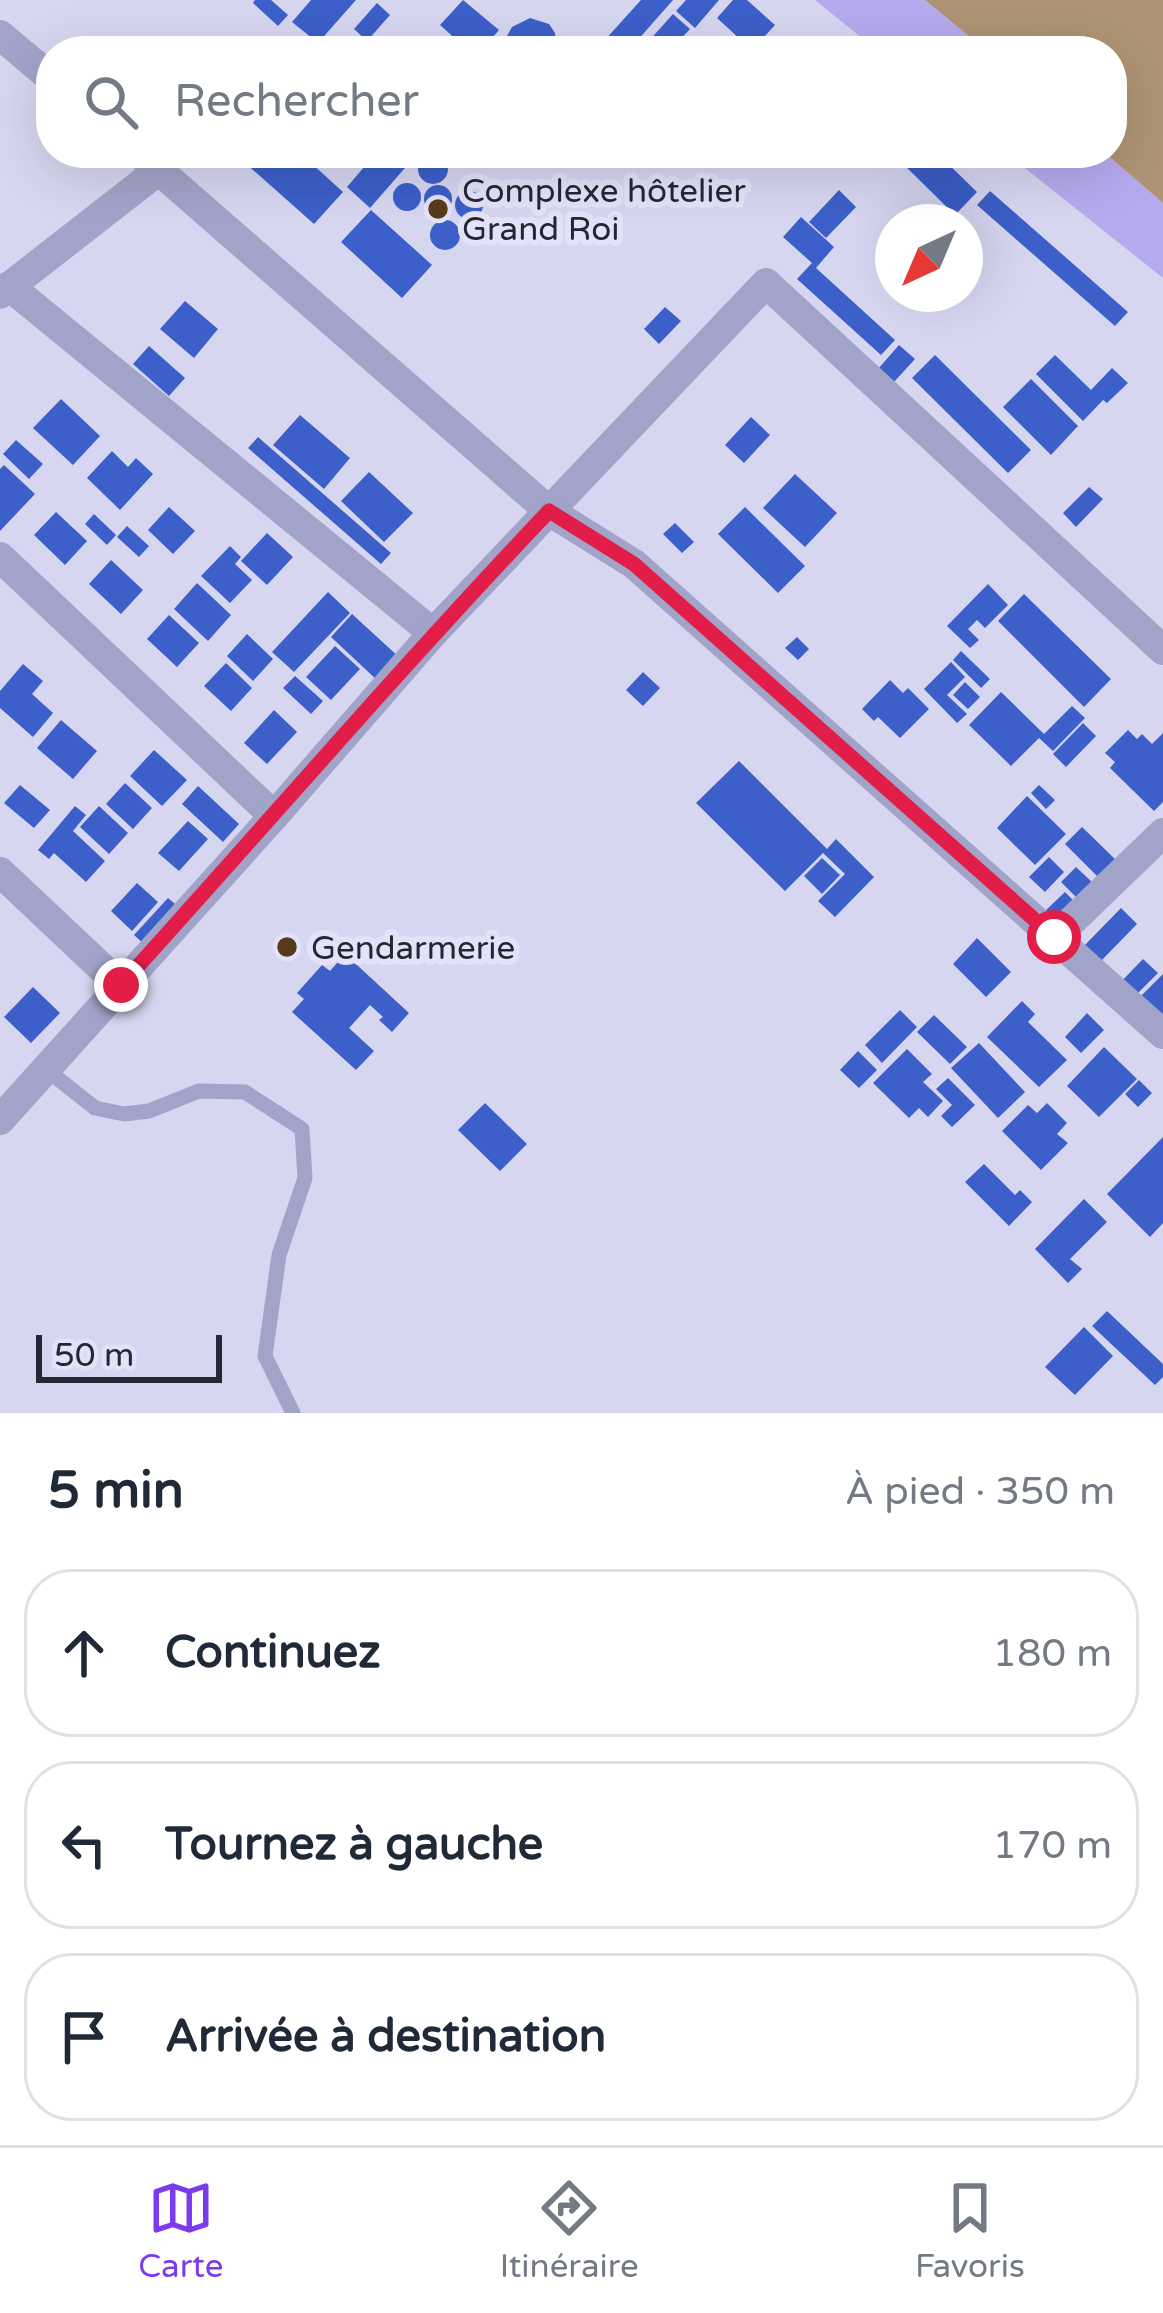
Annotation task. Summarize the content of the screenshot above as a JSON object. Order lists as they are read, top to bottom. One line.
{"places":["Complexe hôtelier Grand Roi","Gendarmerie"],"scale_bar":"50 m","north":"bottom left","page":{"search":"Rechercher","scale":"50 m","heading":["5 min","À pied · 350 m"],"list":[["Continuez","180 m"],["Tournez à gauche","170 m"],"Arrivée à destination"],"nav":["Carte","Itinéraire","Favoris"]}}
